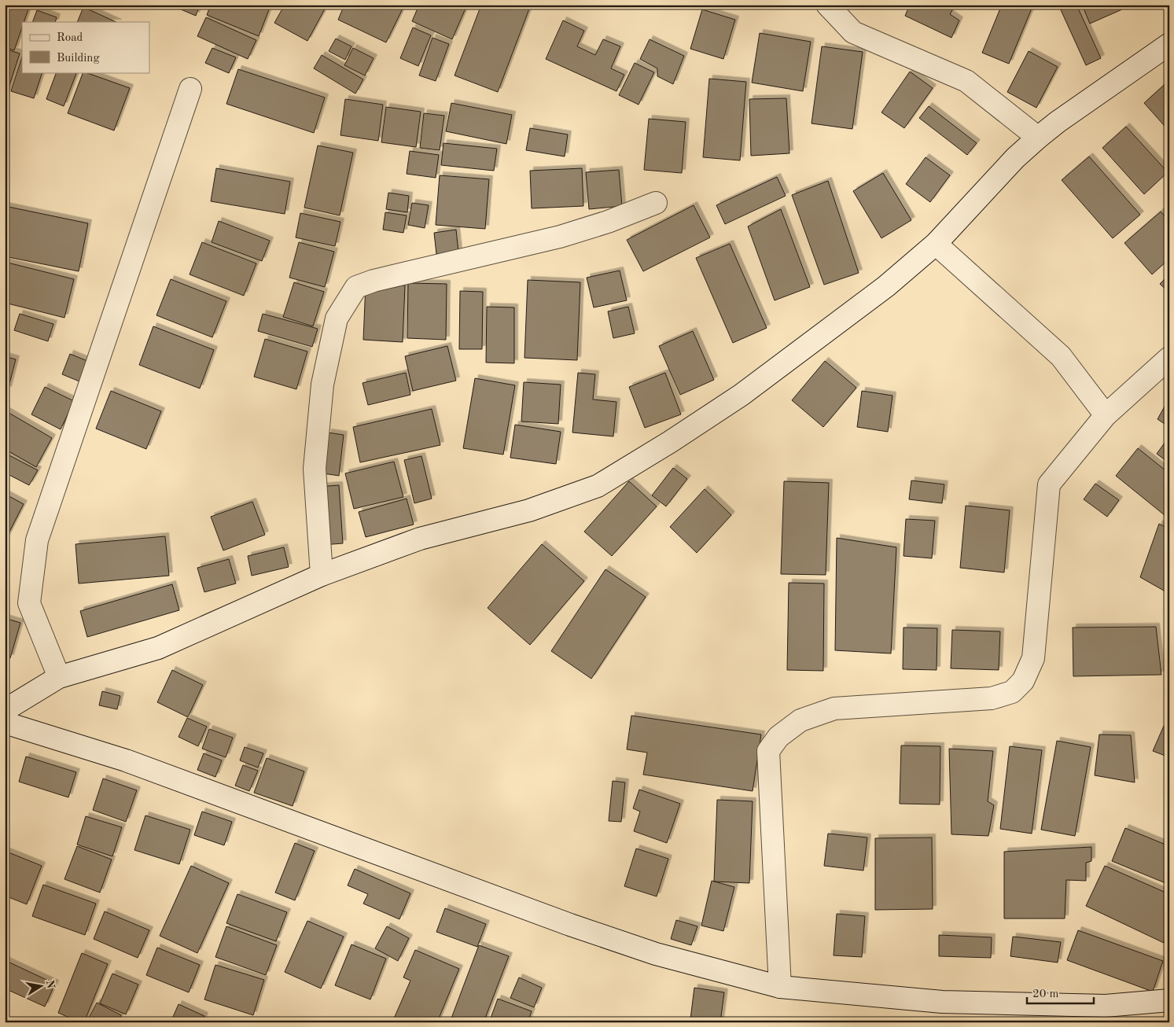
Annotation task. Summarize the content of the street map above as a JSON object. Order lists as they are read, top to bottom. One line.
{"legend":["Road","Building"],"scale_bar":"20 m","north":"right"}
